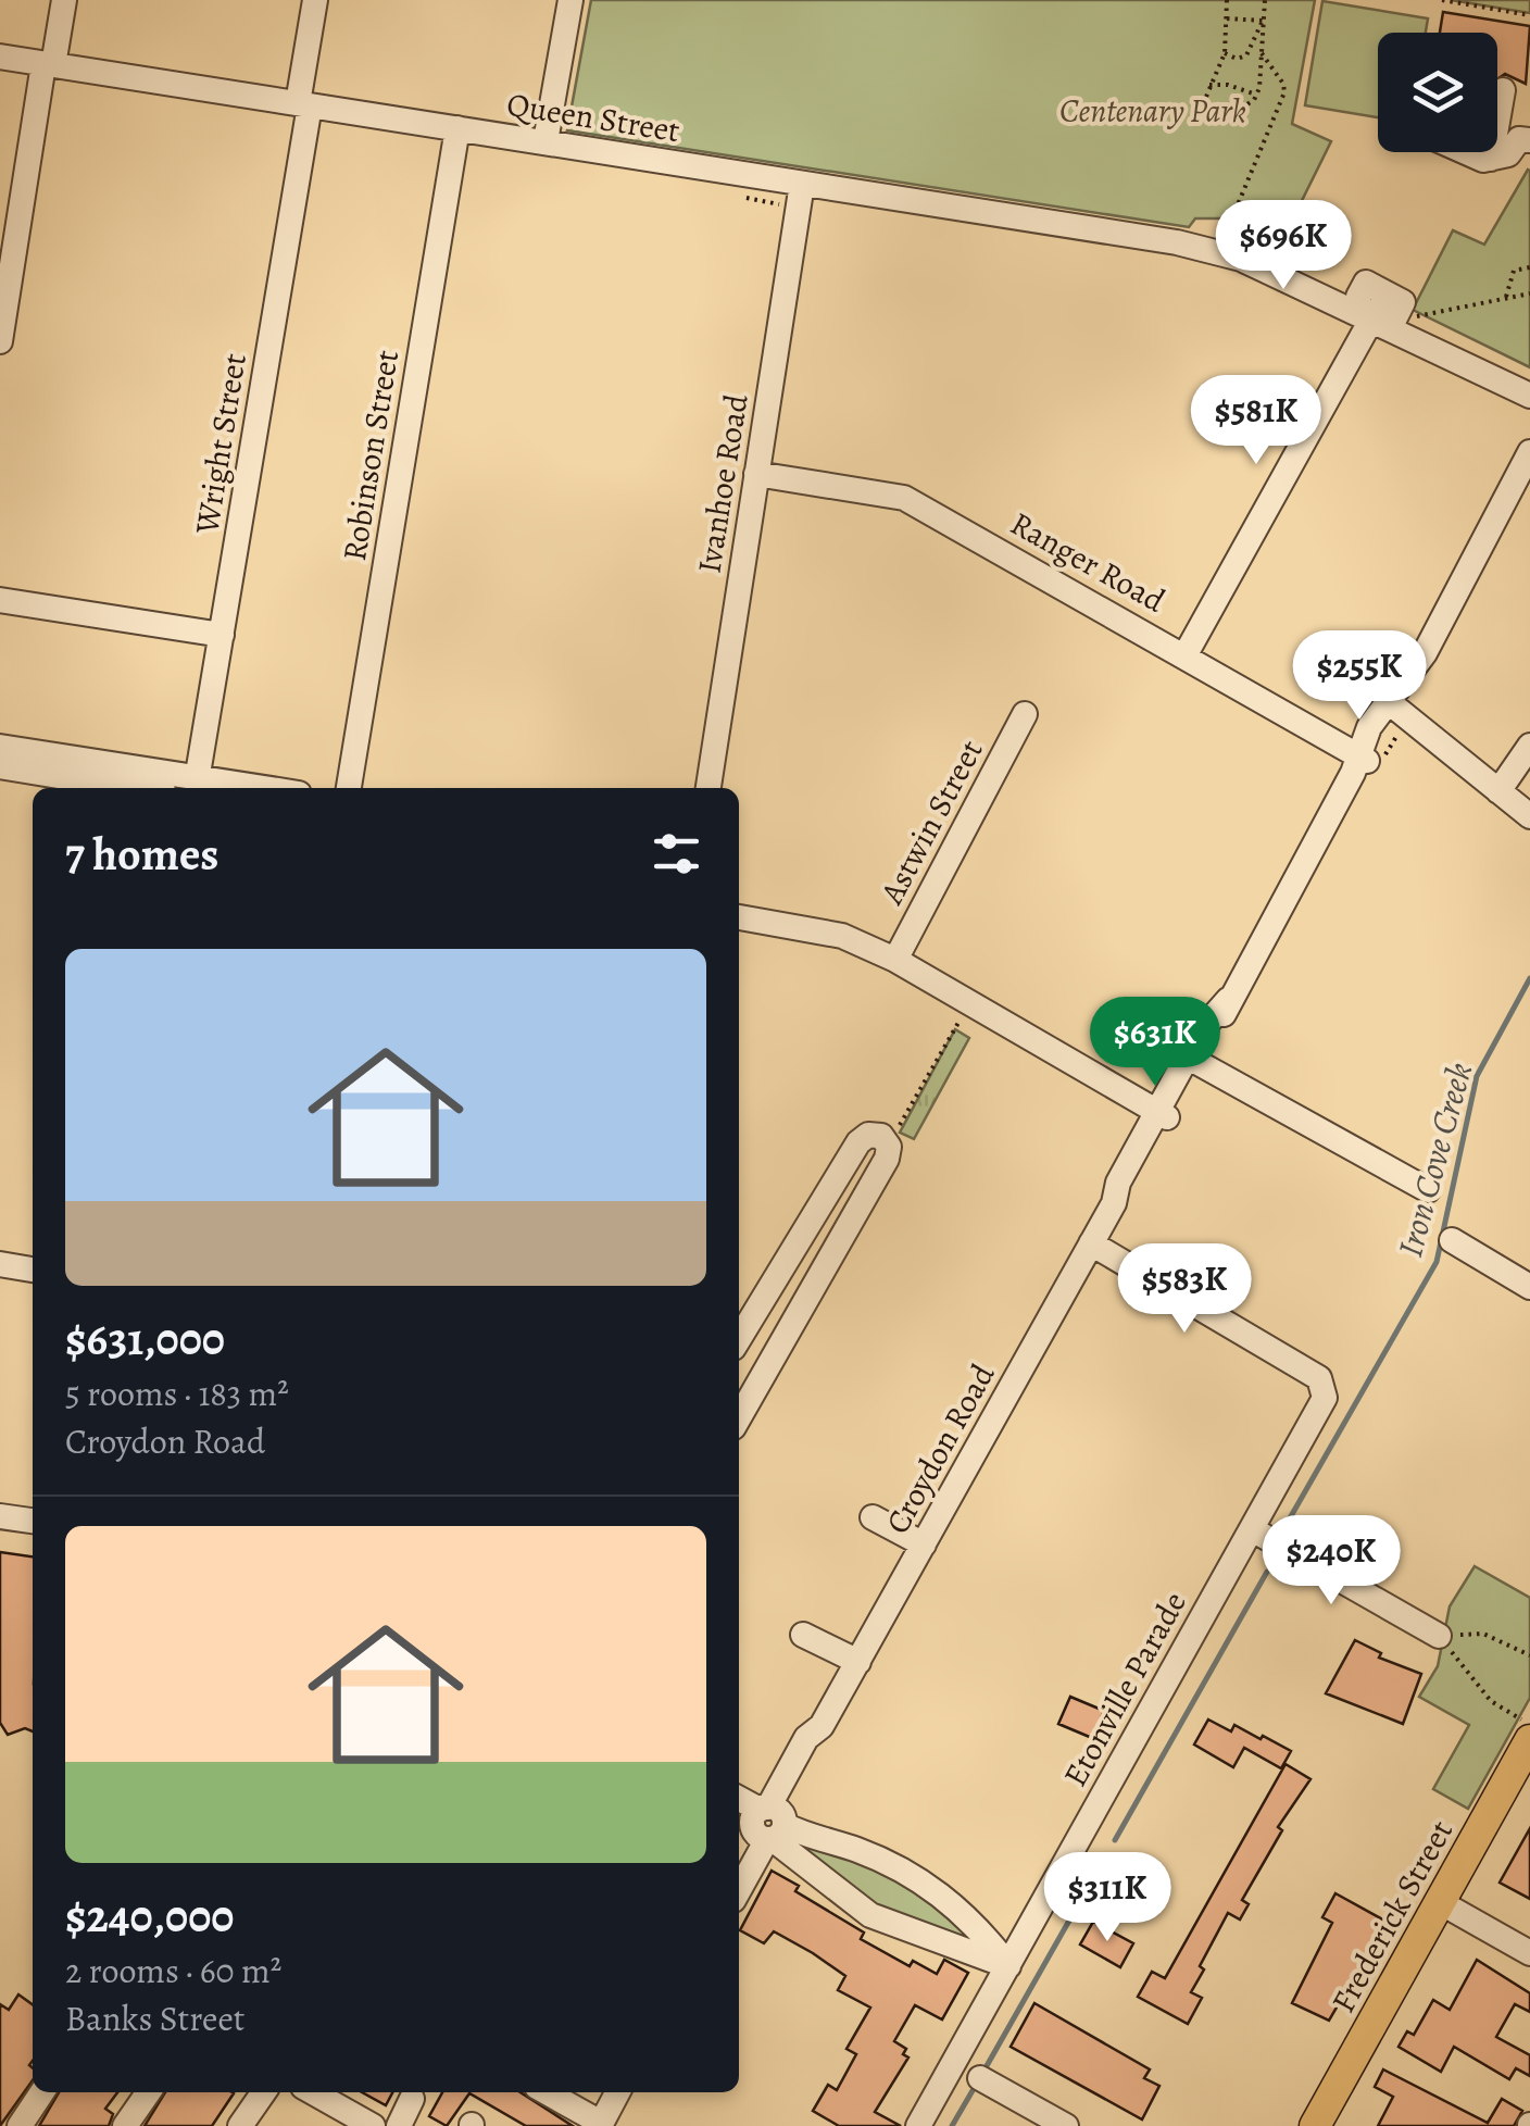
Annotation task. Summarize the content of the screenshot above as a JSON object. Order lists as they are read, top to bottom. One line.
{"streets":{"main road":["Frederick Street"],"street":["Queen Street","Wright Street","Robinson Street","Ivanhoe Road","Ranger Road","Astwin Street","Croydon Road","Etonville Parade"]},"crossings":[["Queen Street","Wright Street"],["Queen Street","Robinson Street"],["Queen Street","Ivanhoe Road"],["Ivanhoe Road","Ranger Road"],["Ranger Road","Croydon Road"],["Croydon Road","Etonville Parade"]],"water":["Iron Cove Creek"],"parks":["Centenary Park"],"page":{"price":["$696K","$581K","$255K","$631K","$583K","$240K","$311K"],"heading":"7 homes","list":[{"name":"$631,000","note":"5 rooms · 183 m² · Croydon Road"},{"name":"$240,000","note":"2 rooms · 60 m² · Banks Street"}]}}
